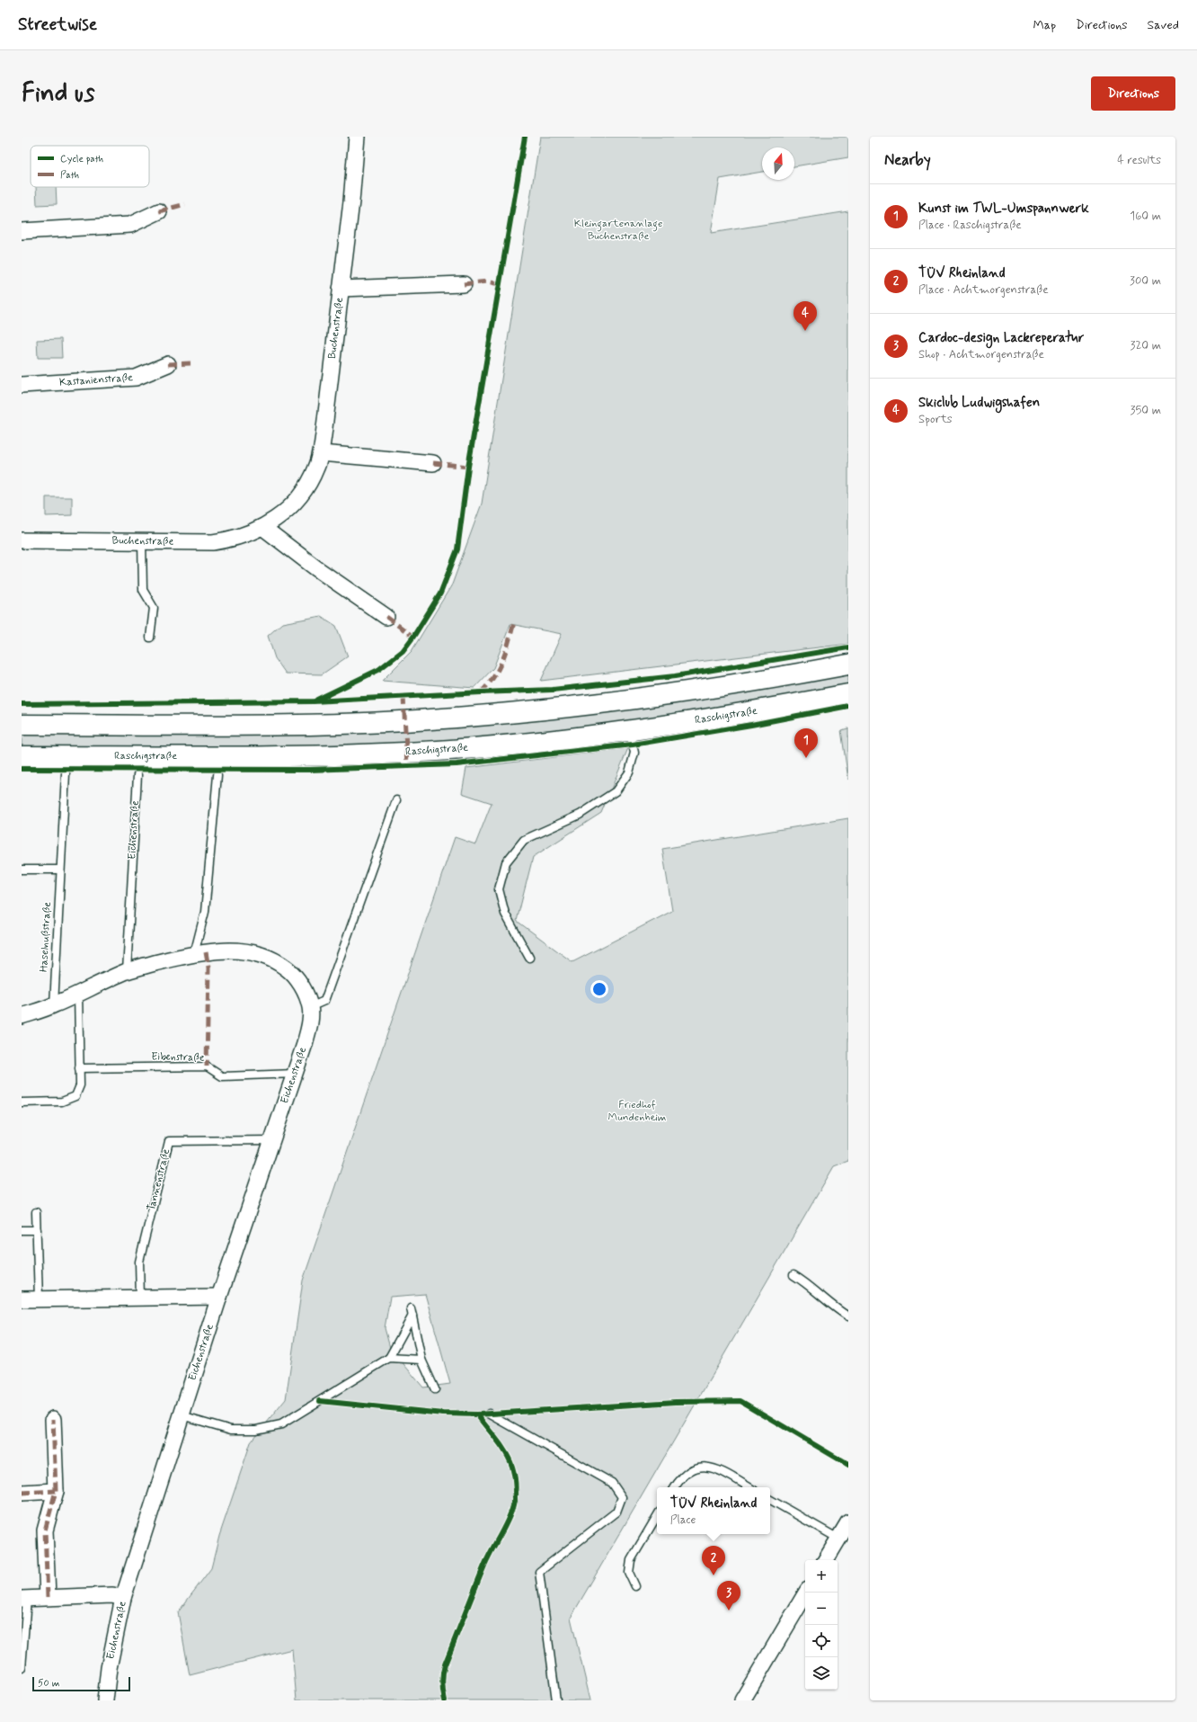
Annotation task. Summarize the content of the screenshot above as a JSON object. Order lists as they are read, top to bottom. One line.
{"streets":{"street":["Buchenstraße","Kastanienstraße","Raschigstraße","Eichenstraße"],"lane":["Haselnußstraße","Eibenstraße","Tannenstraße"]},"crossings":[["Eichenstraße","Haselnußstraße"],["Eichenstraße","Eibenstraße"],["Eichenstraße","Tannenstraße"]],"parks":["Kleingartenanlage Buchenstraße","Friedhof Mundenheim"],"legend":["Cycle path","Path"],"scale_bar":"50 m","north":"top","page":{"header":"Streetwise","nav":["Map","Directions","Saved"],"buttons":"Directions","title":"Find us","heading":["Nearby","4 results"],"list":[{"mark":"1","name":"Kunst im TWL-Umspannwerk","note":"Place · Raschigstraße","value":"160 m"},{"mark":"2","name":"TÜV Rheinland","note":"Place · Achtmorgenstraße","value":"300 m"},{"mark":"3","name":"Cardoc-design Lackreperatur","note":"Shop · Achtmorgenstraße","value":"320 m"},{"mark":"4","name":"Skiclub Ludwigshafen","note":"Sports","value":"350 m"}],"pins":["4","1","2","3"],"popup":["TÜV Rheinland","Place"],"map_buttons":["+","−"],"scale":"50 m"}}
